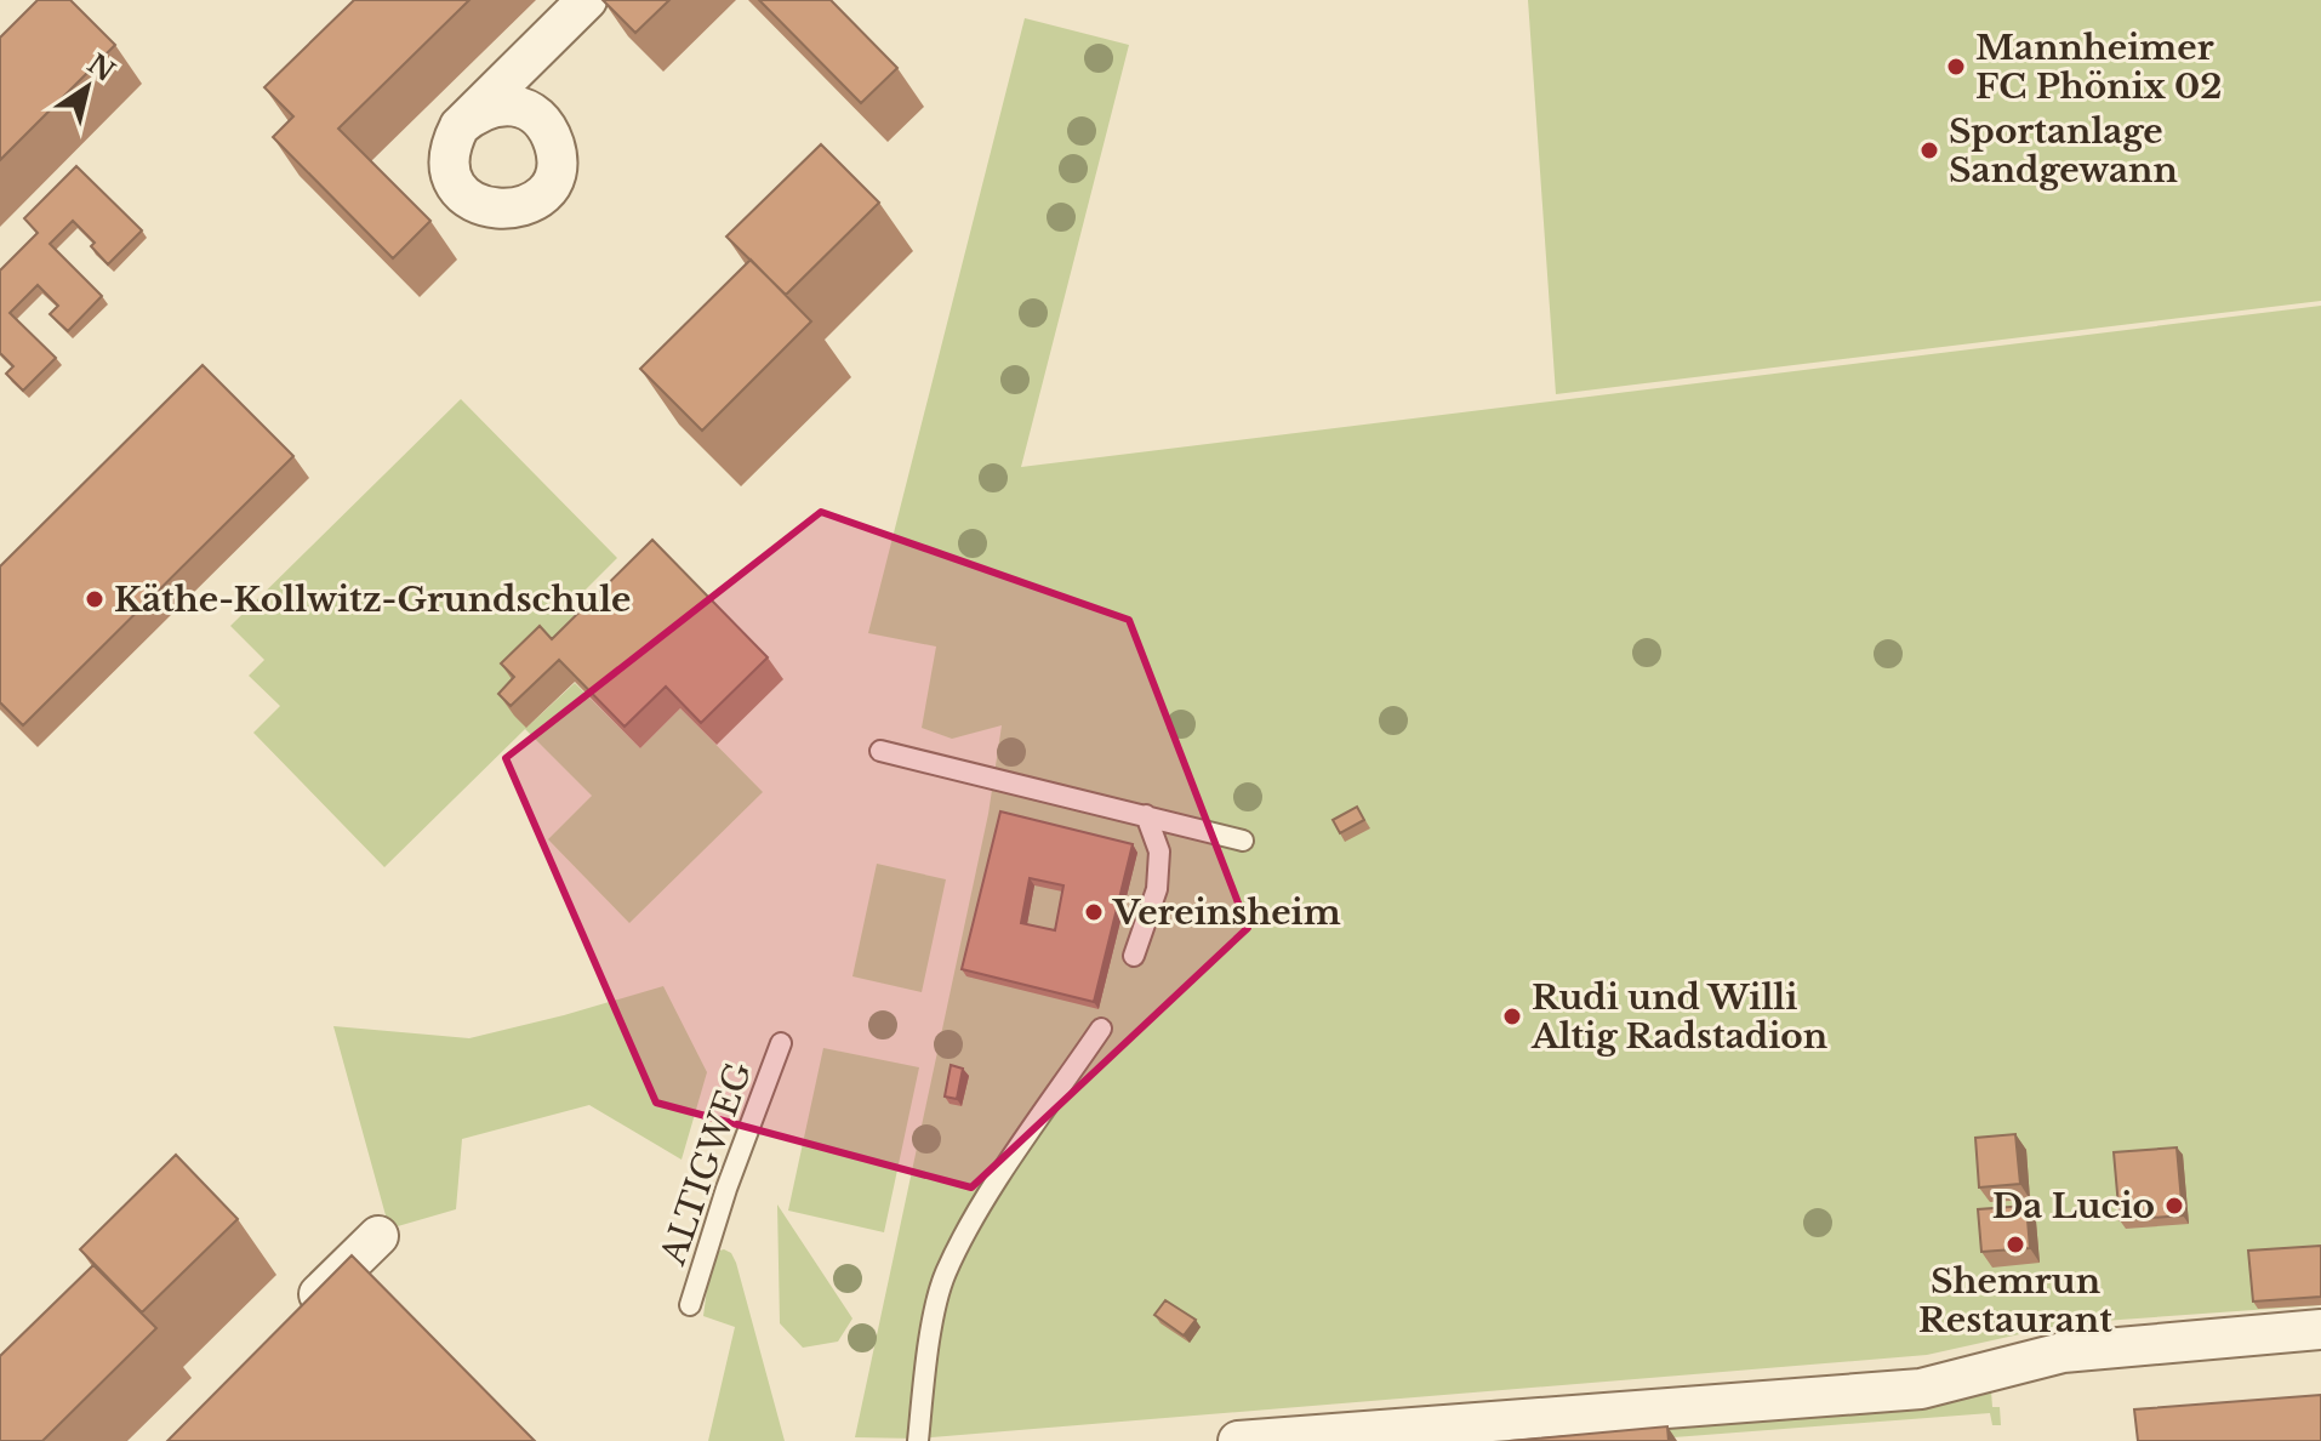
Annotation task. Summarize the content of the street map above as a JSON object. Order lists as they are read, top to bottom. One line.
{"streets":{"lane":["ALTIGWEG"]},"places":["Mannheimer FC Phönix 02","Sportanlage Sandgewann","Käthe-Kollwitz-Grundschule","Vereinsheim","Rudi und Willi Altig Radstadion","Da Lucio","Shemrun Restaurant"],"north":"top right"}
